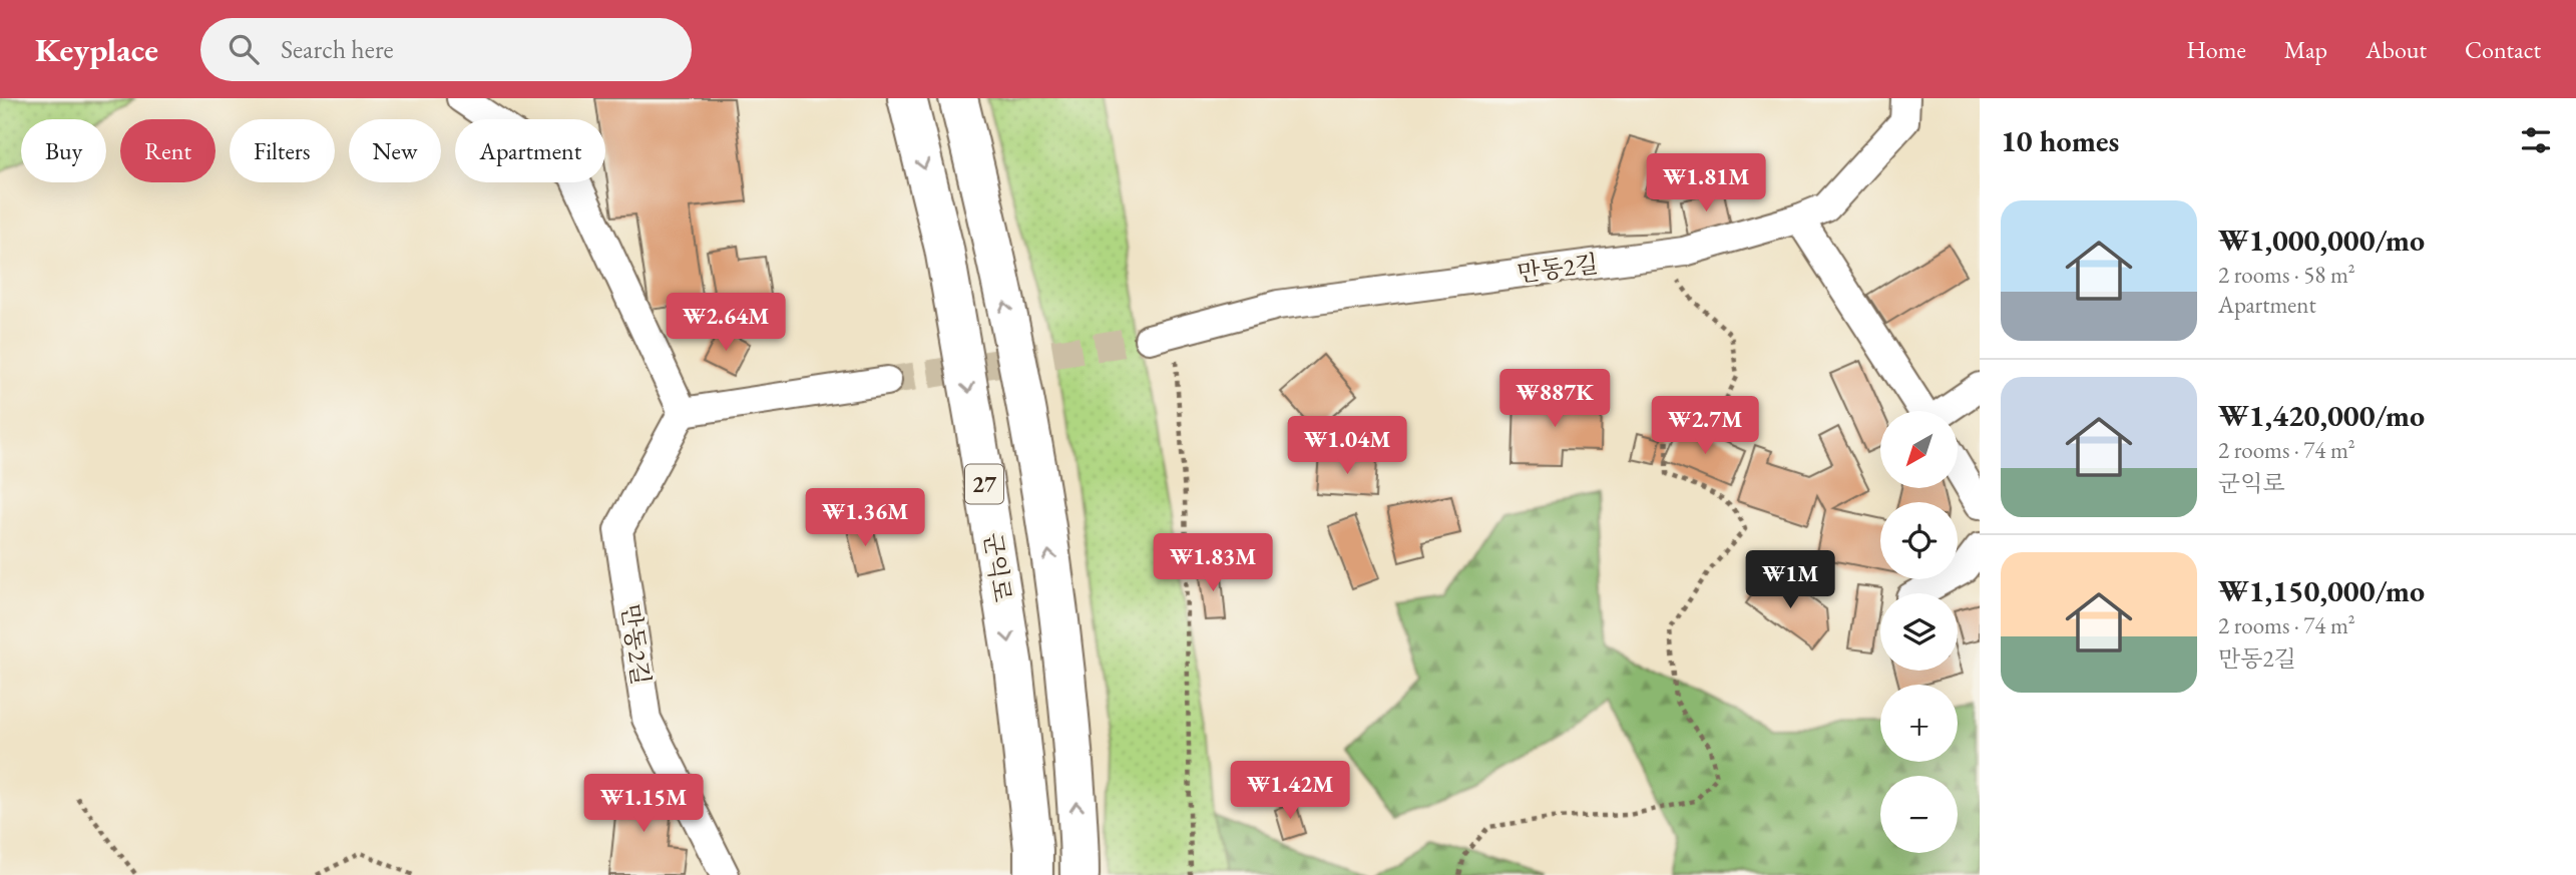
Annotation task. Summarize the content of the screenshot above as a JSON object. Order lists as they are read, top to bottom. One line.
{"streets":{"highway":["27","군익로"],"street":["만동2길"]},"north":"bottom left","page":{"header":"Keyplace","search":"Search here","nav":["Home","Map","About","Contact"],"heading":"10 homes","chip":["Buy","Rent","Filters","New","Apartment"],"price":["₩1.81M","₩2.64M","₩887K","₩2.7M","₩1.04M","₩1.36M","₩1.83M","₩1M","₩1.42M","₩1.15M"],"list":[{"name":"₩1,000,000/mo","note":"2 rooms · 58 m² · Apartment"},{"name":"₩1,420,000/mo","note":"2 rooms · 74 m² · 군익로"},{"name":"₩1,150,000/mo","note":"2 rooms · 74 m² · 만동2길"}],"map_buttons":["+","−"]}}
